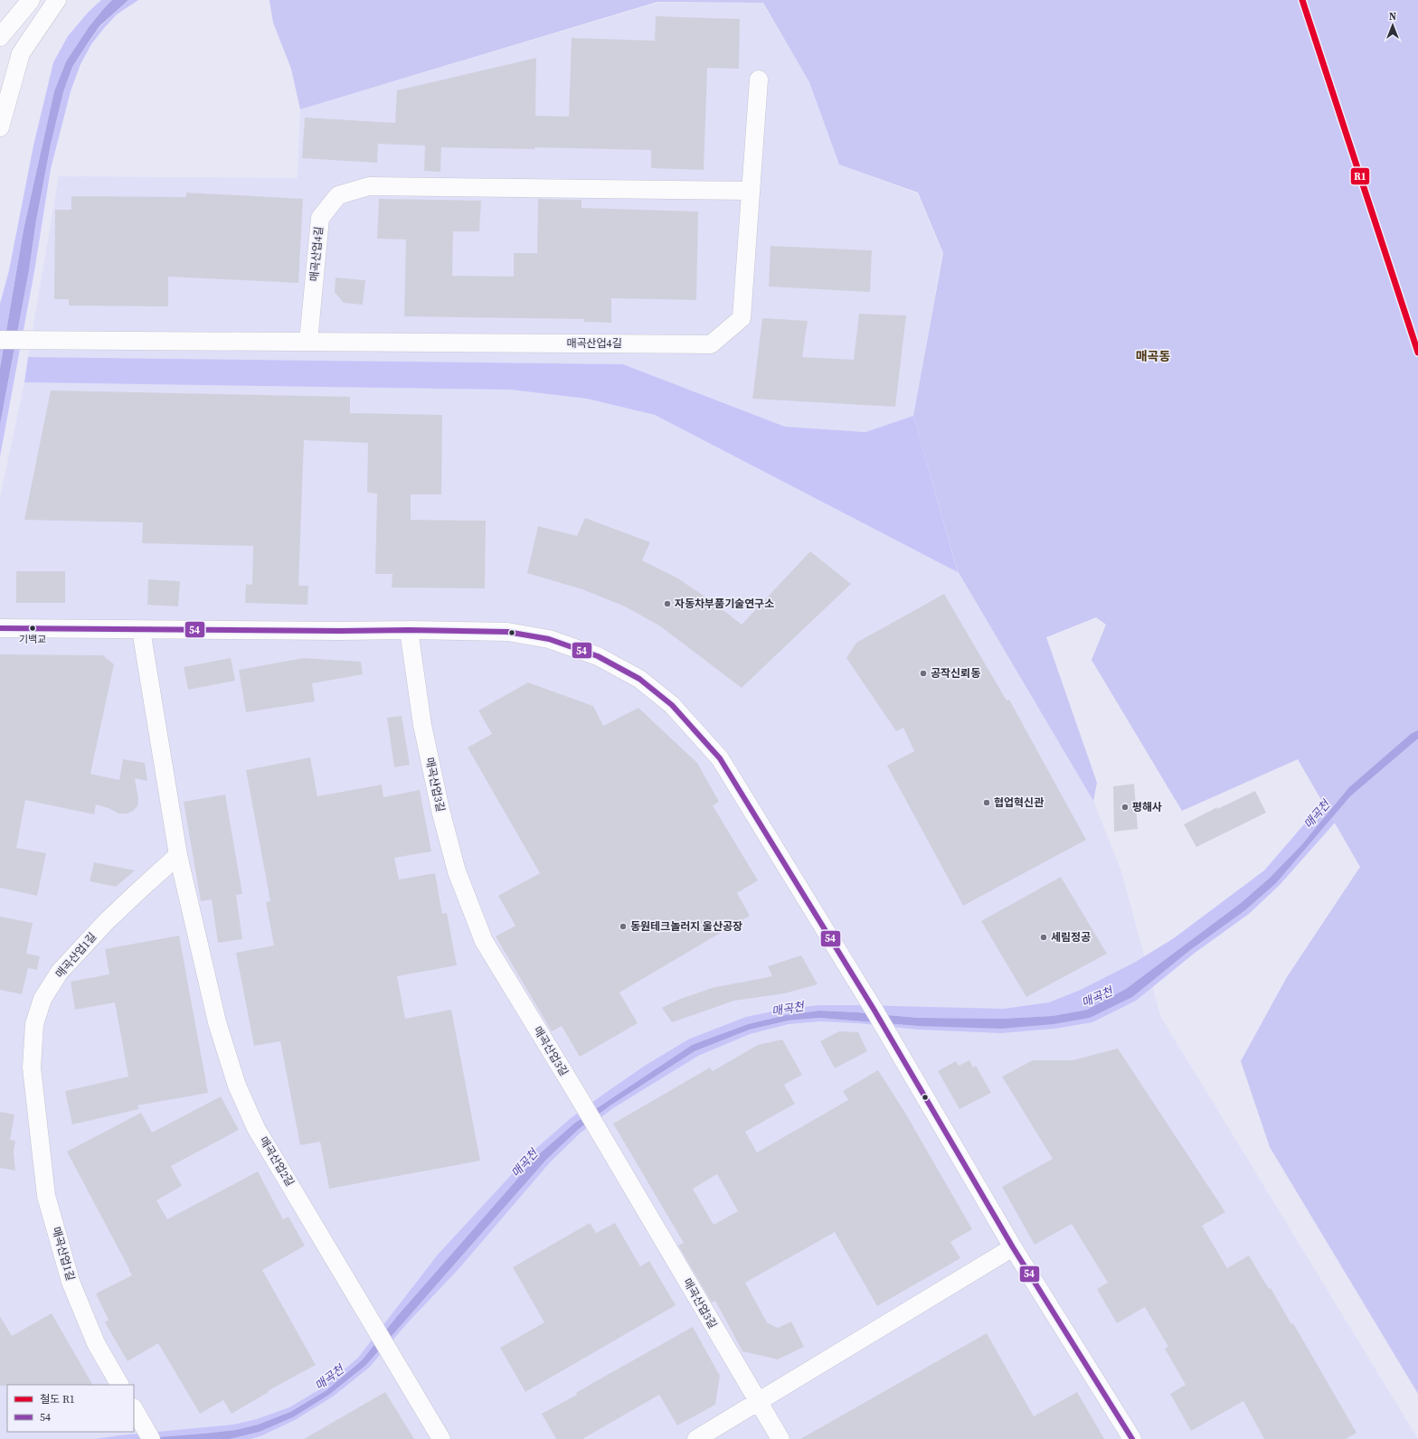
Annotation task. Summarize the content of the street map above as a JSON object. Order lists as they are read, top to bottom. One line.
{"streets":{"street":["매곡산업4길","매곡산업3길","매곡산업1길","매곡산업2길"]},"crossings":[["매곡산업1길","매곡산업2길"]],"districts":["매곡동"],"water":["매곡천"],"places":["자동차부품기술연구소","기백교","공작신뢰동","협업혁신관","평해사","동원테크놀러지 울산공장","세림정공"],"lines":["rail line R1","transit line 54"],"legend":["철도 R1","54"],"north":"top"}
